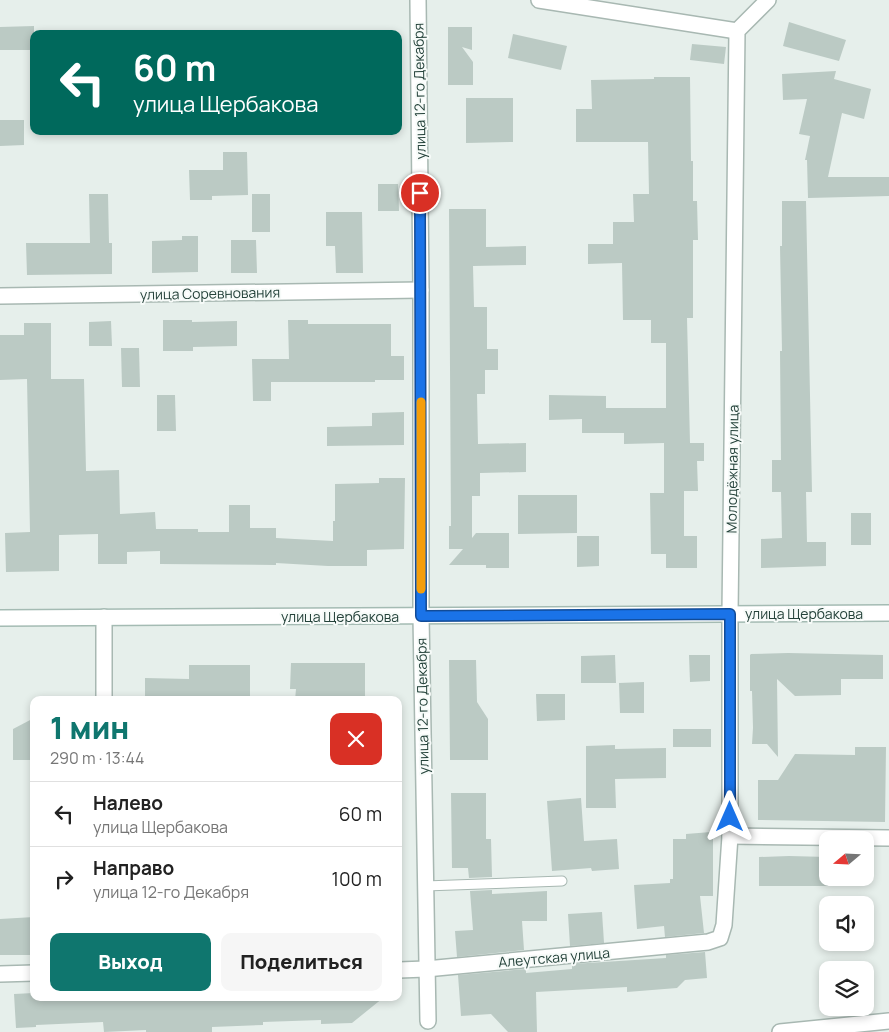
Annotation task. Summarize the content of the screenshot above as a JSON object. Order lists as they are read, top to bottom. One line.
{"streets":{"street":["улица 12-го Декабря","улица Соревнования","Молодёжная улица","улица Щербакова","Алеутская улица"]},"crossings":[["улица 12-го Декабря","улица Соревнования"],["улица 12-го Декабря","улица Щербакова"],["улица 12-го Декабря","Алеутская улица"],["Молодёжная улица","улица Щербакова"],["Молодёжная улица","Алеутская улица"]],"north":"left","page":{"turn":["60 m","улица Щербакова"],"heading":["1 мин","290 m · 13:44"],"list":[{"name":"Налево","note":"улица Щербакова","value":"60 m"},{"name":"Направо","note":"улица 12-го Декабря","value":"100 m"}],"buttons":["Выход","Поделиться"]}}
